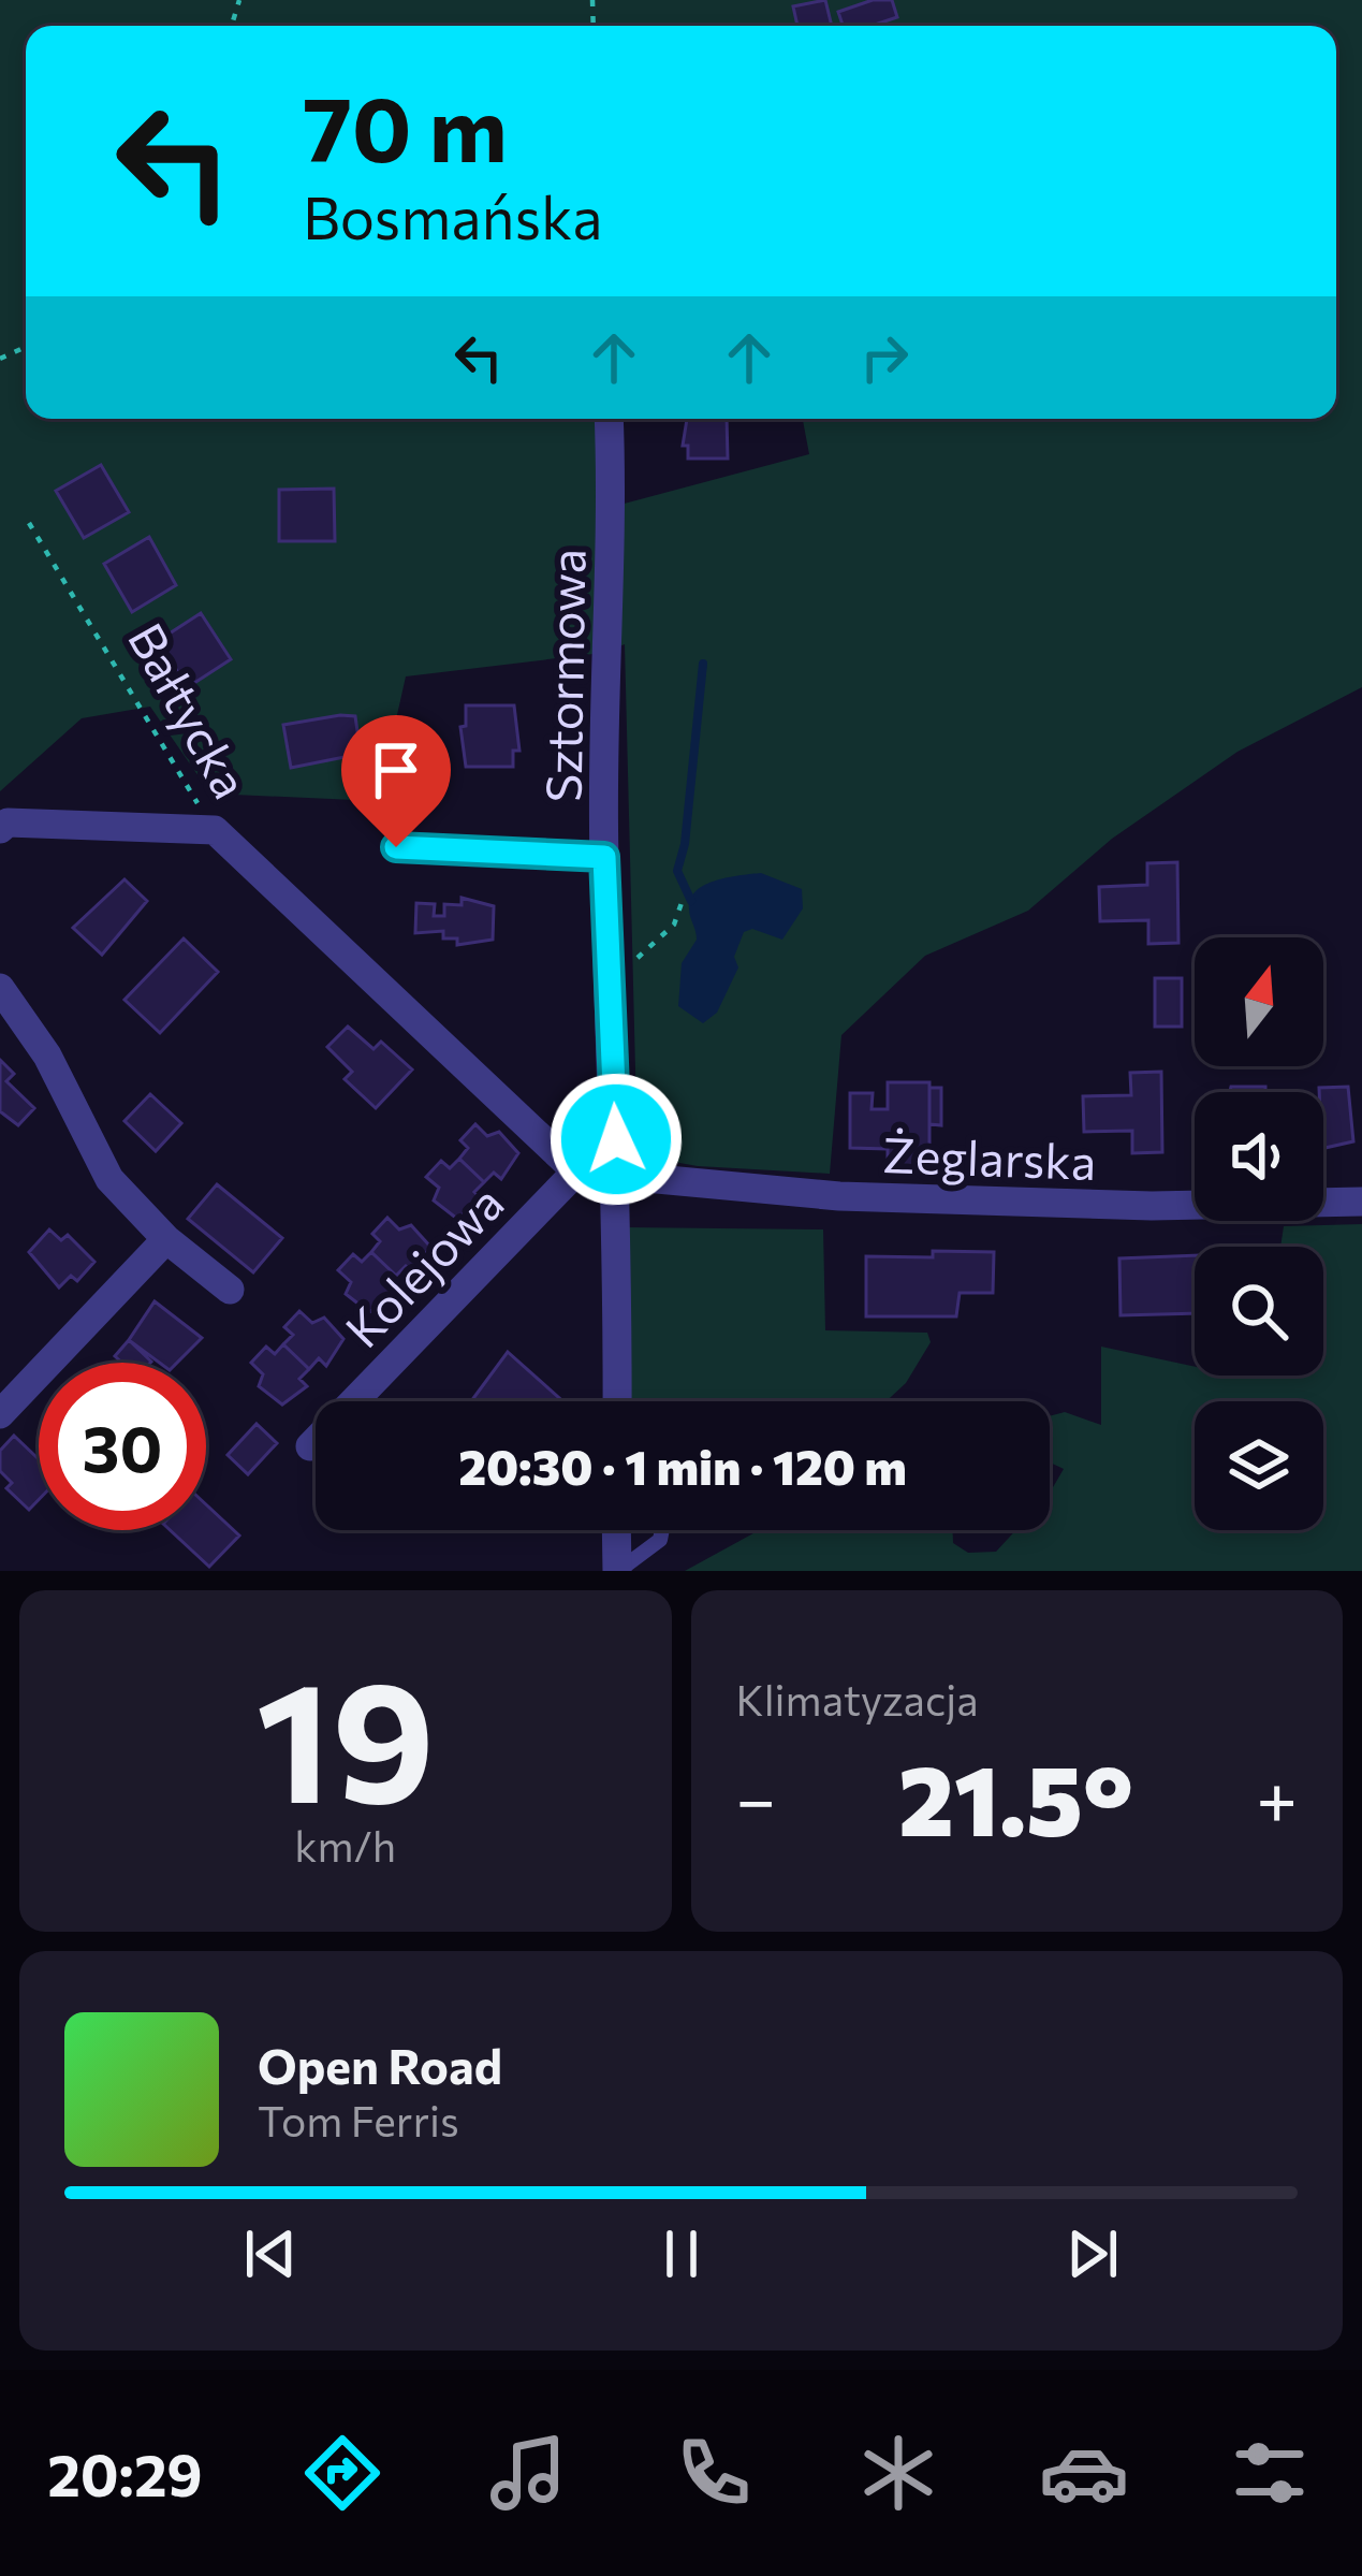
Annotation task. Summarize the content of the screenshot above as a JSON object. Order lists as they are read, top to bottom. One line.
{"streets":{"street":["Sztormowa","Bałtycka","Żeglarska","Kolejowa"]},"crossings":[["Sztormowa","Żeglarska"],["Żeglarska","Kolejowa"]],"north":"top","page":{"turn":["70 m","Bosmańska"],"limit":"30","trip":"20:30 · 1 min · 120 m","tile":[["19","km/h"],"Klimatyzacja"],"heat":["−","21.5°","+"],"song":["Open Road","Tom Ferris"],"tabs":"20:29"}}
